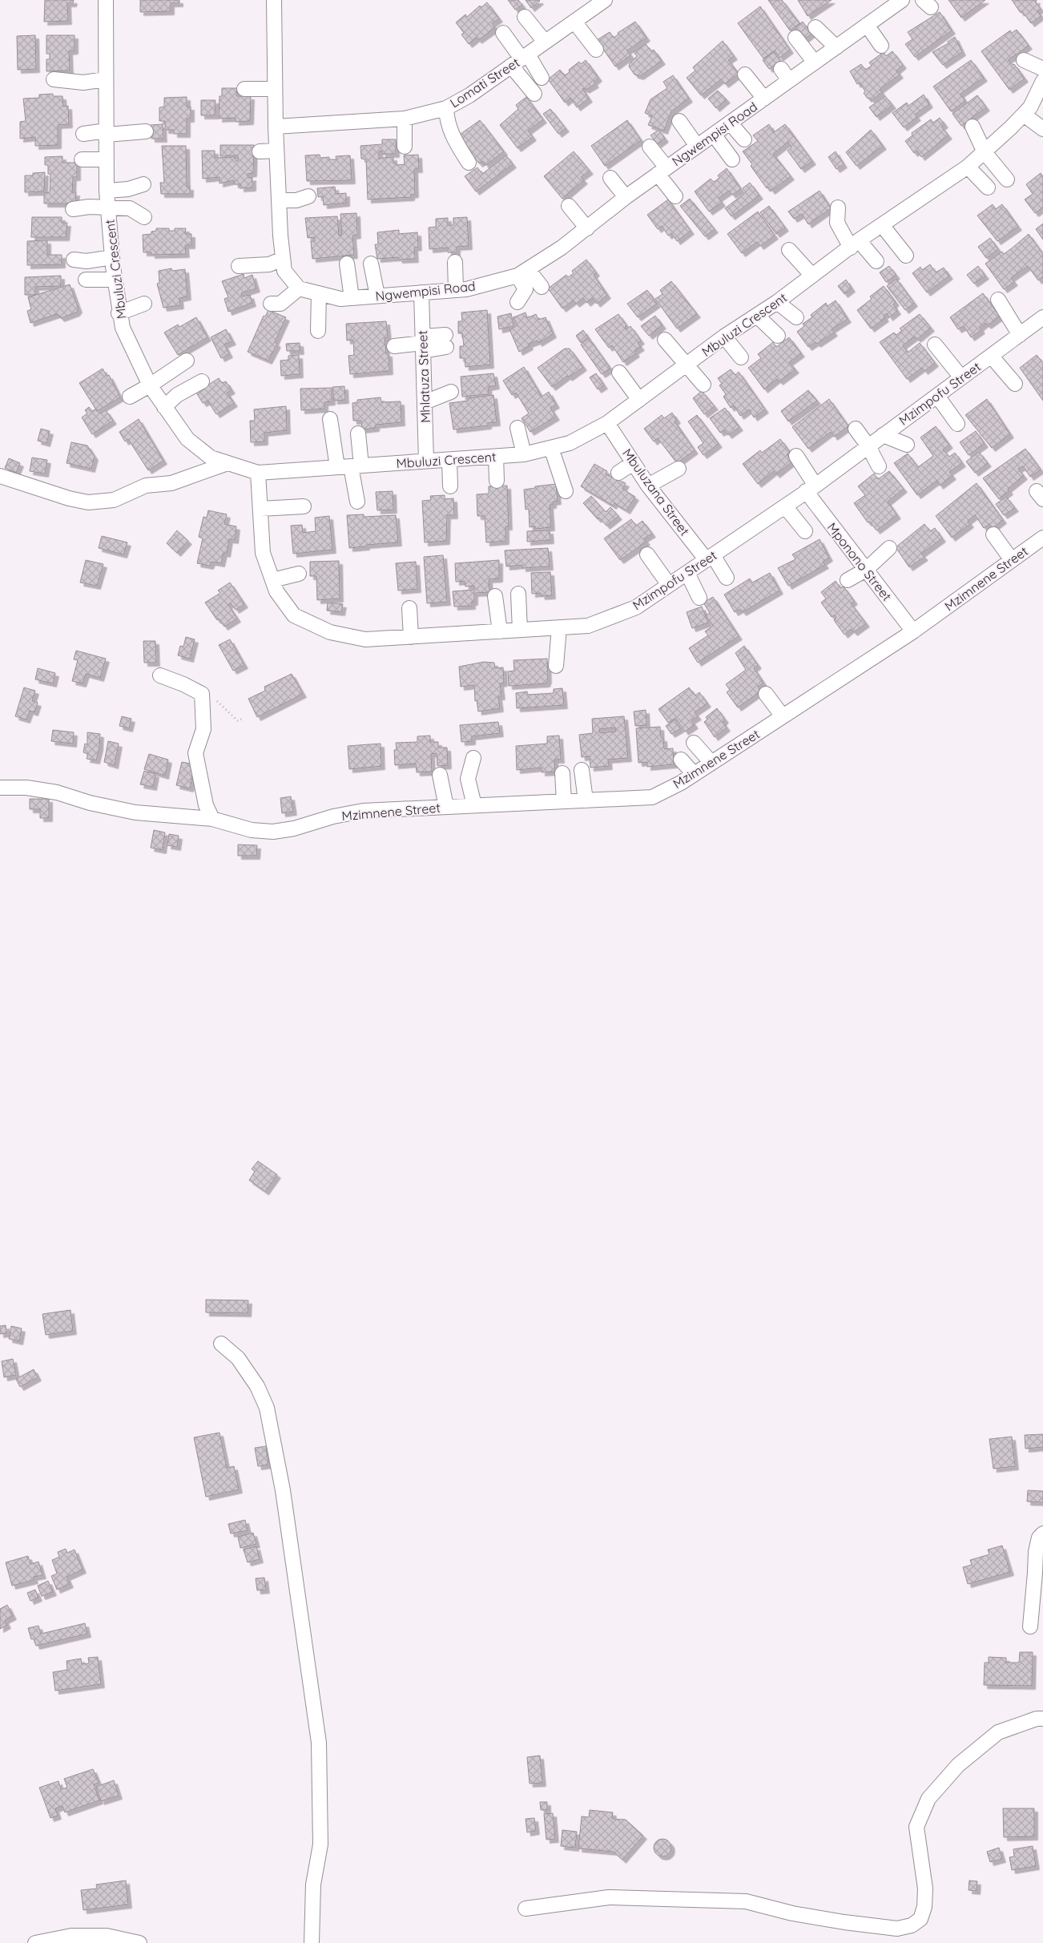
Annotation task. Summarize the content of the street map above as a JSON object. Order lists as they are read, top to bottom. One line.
{"streets":{"street":["Lomati Street","Ngwempisi Road","Mbuluzi Crescent","Mhlatuza Street","Mzimpofu Street","Mbuluzana Street","Mponono Street","Mzimnene Street"]},"crossings":[["Ngwempisi Road","Mhlatuza Street"],["Mbuluzi Crescent","Mhlatuza Street"],["Mbuluzi Crescent","Mzimpofu Street"],["Mbuluzi Crescent","Mbuluzana Street"],["Mzimpofu Street","Mbuluzana Street"],["Mzimpofu Street","Mponono Street"],["Mponono Street","Mzimnene Street"]]}
